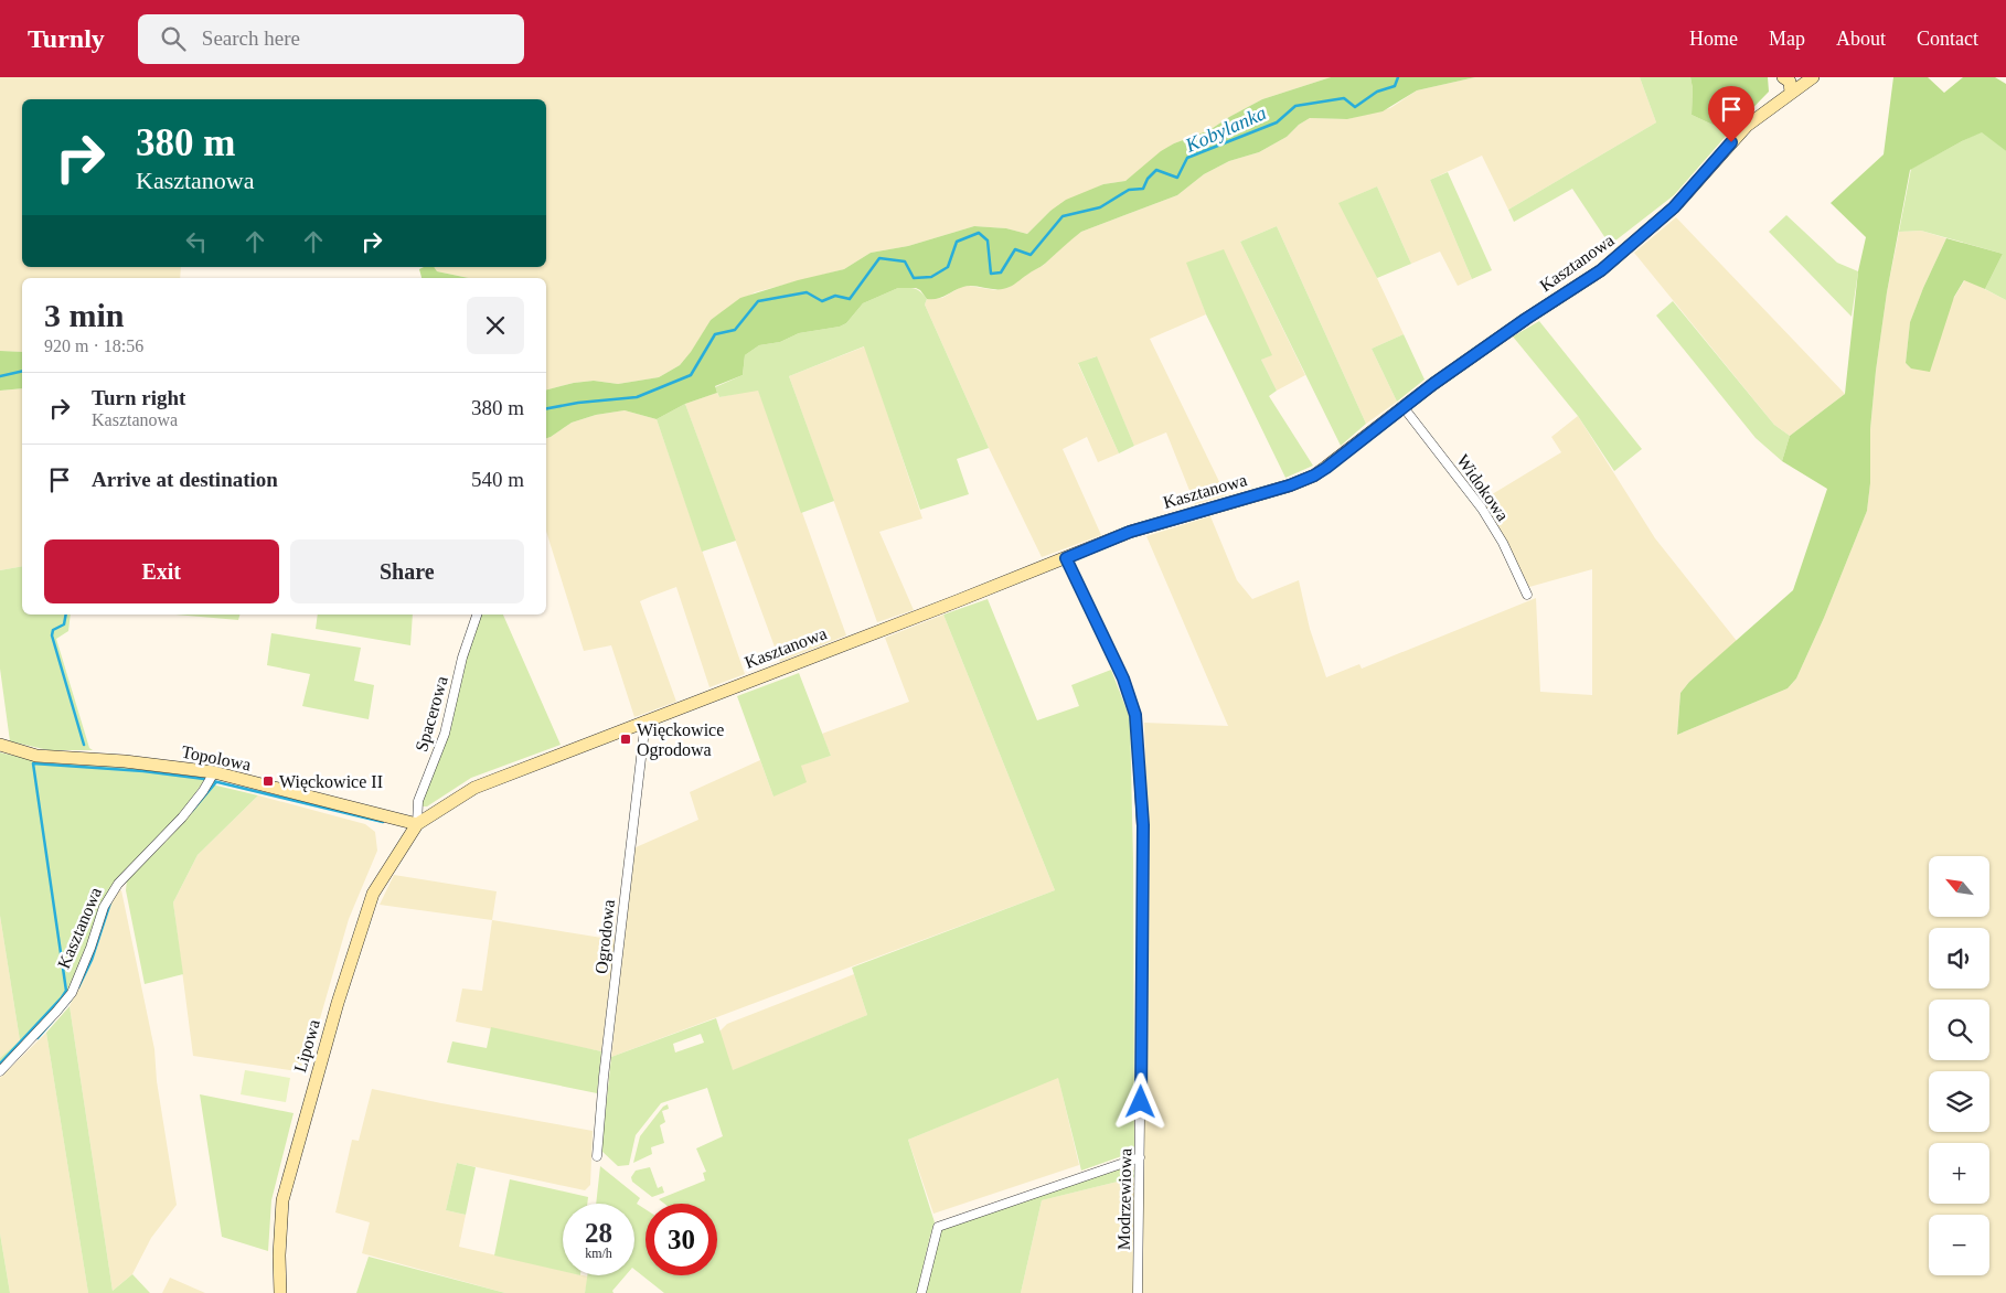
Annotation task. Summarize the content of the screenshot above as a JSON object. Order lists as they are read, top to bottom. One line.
{"streets":{"street":["Kasztanowa","Widokowa","Spacerowa","Topolowa","Ogrodowa","Lipowa","Modrzewiowa"]},"crossings":[["Kasztanowa","Widokowa"],["Kasztanowa","Spacerowa"],["Kasztanowa","Topolowa"],["Kasztanowa","Ogrodowa"],["Kasztanowa","Lipowa"],["Kasztanowa","Modrzewiowa"],["Spacerowa","Topolowa"],["Spacerowa","Lipowa"],["Topolowa","Lipowa"]],"water":["Kobylanka"],"places":{"transit":["Więckowice Ogrodowa","Więckowice II"]},"north":"top left","page":{"header":"Turnly","search":"Search here","nav":["Home","Map","About","Contact"],"turn":["380 m","Kasztanowa"],"heading":["3 min","920 m · 18:56"],"list":[{"name":"Turn right","note":"Kasztanowa","value":"380 m"},{"name":"Arrive at destination","value":"540 m"}],"buttons":["Exit","Share"],"map_buttons":["+","−"],"speed":"28 km/h","limit":"30"}}
